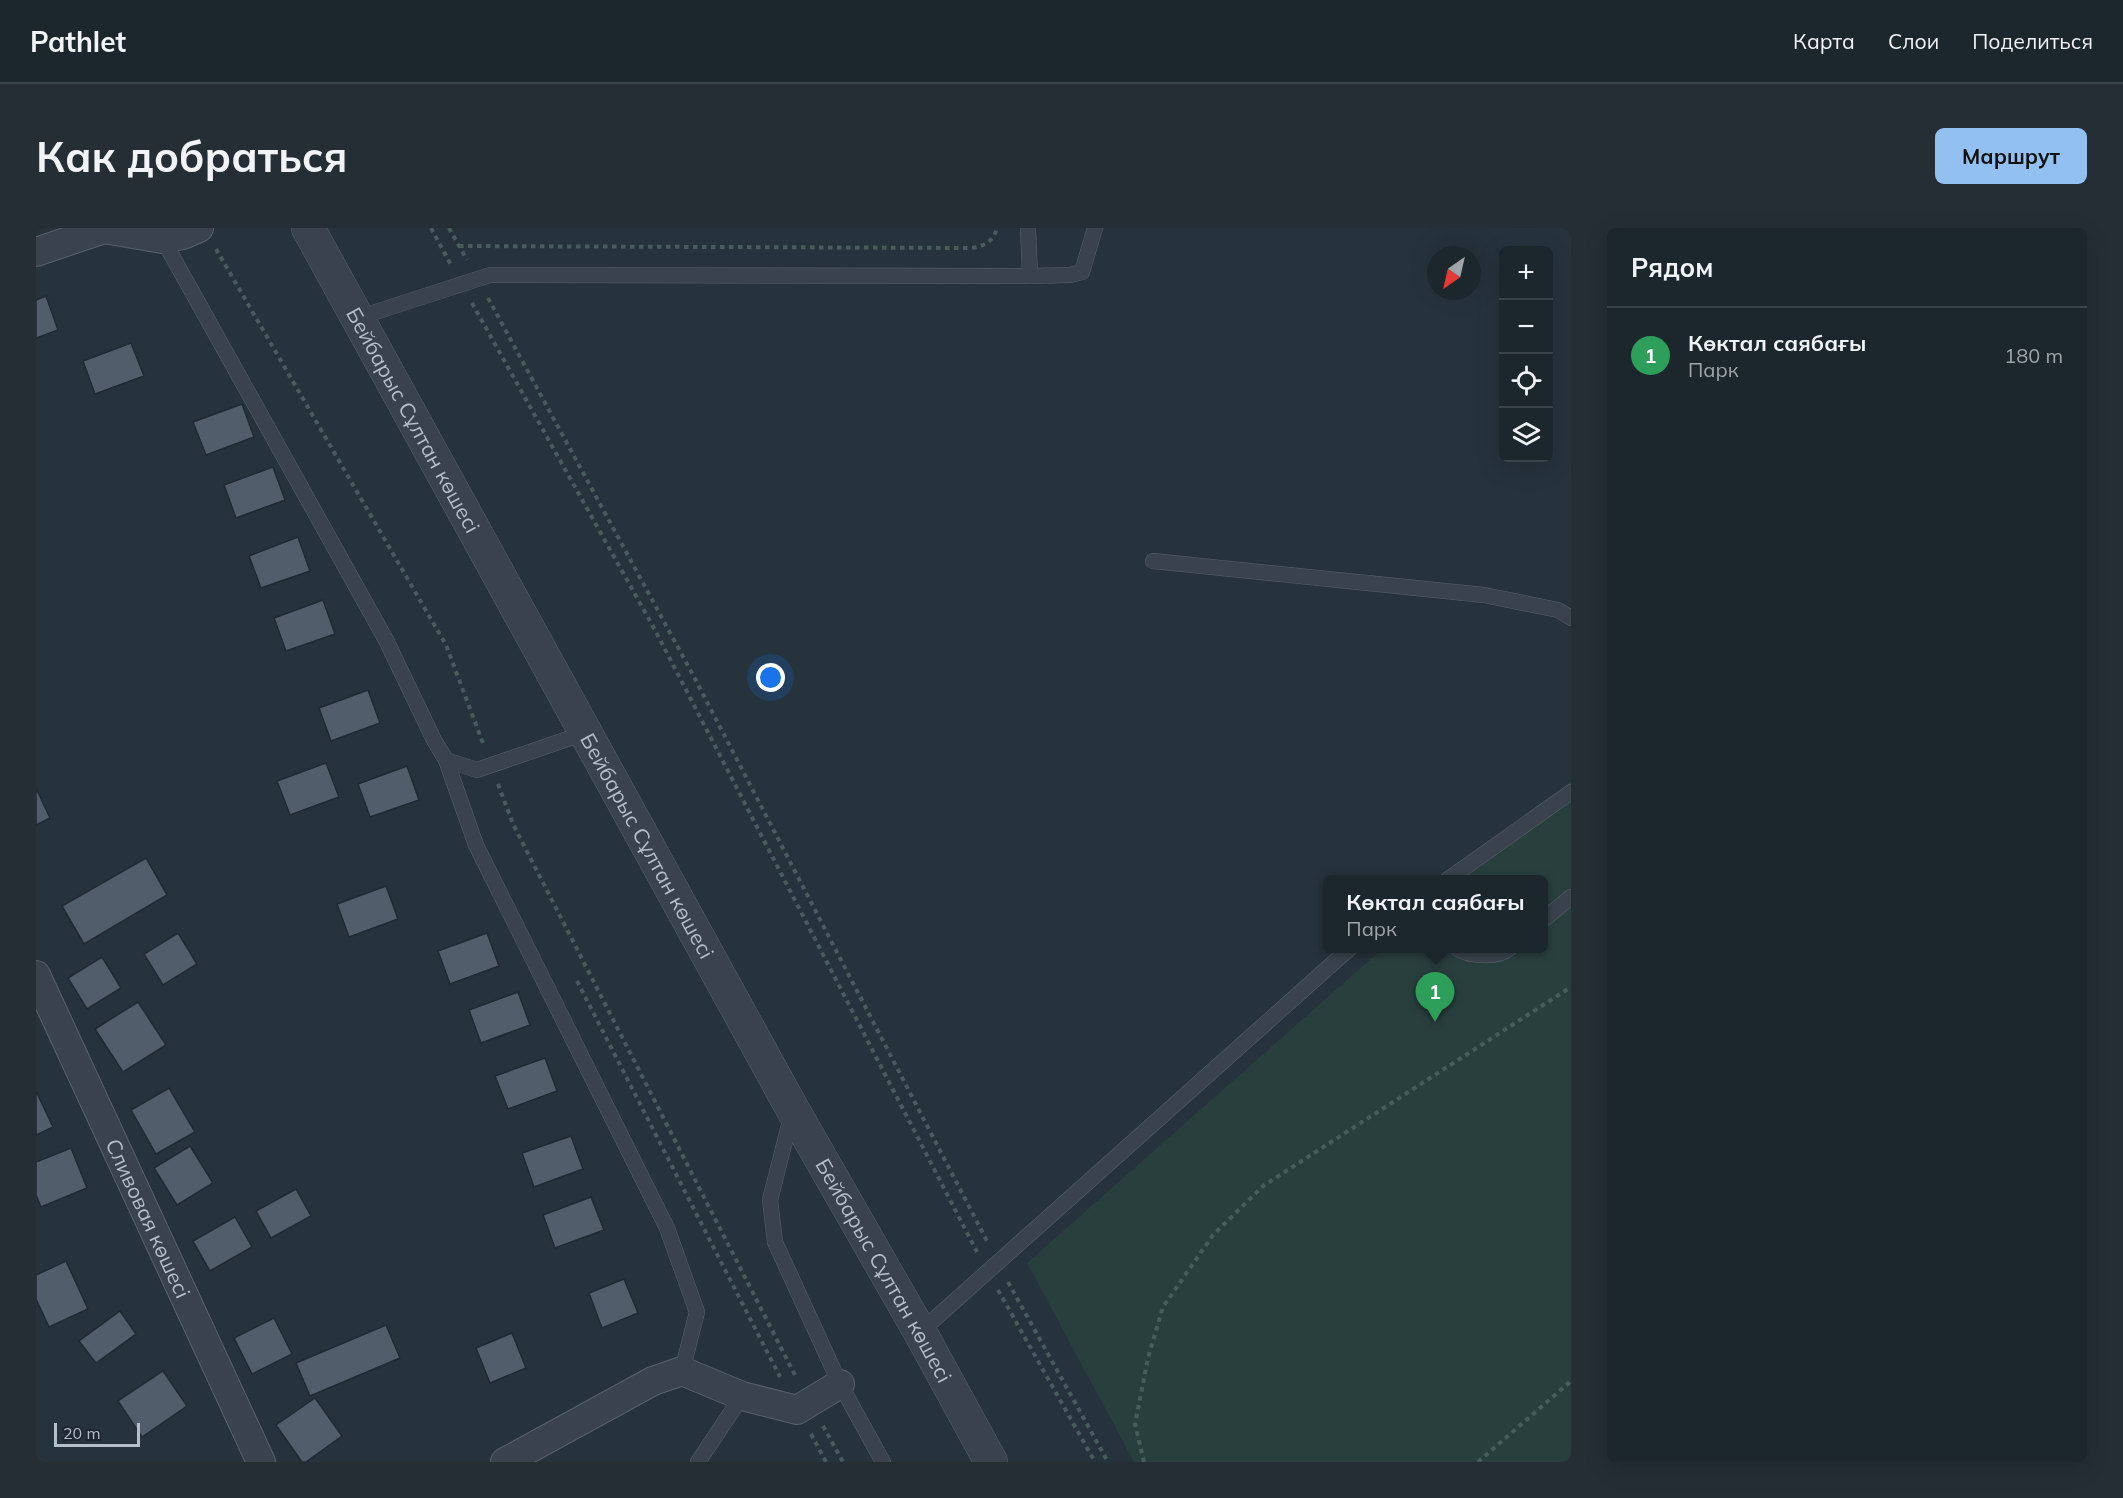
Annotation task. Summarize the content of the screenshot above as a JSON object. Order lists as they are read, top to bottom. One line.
{"streets":{"street":["Бейбарыс Сұлтан көшесі","Сливовая көшесі"]},"scale_bar":"20 m","north":"bottom left","page":{"header":"Pathlet","nav":["Карта","Слои","Поделиться"],"buttons":"Маршрут","title":"Как добраться","heading":"Рядом","map_buttons":["+","−"],"list":[{"mark":"1","name":"Көктал саябағы","note":"Парк","value":"180 m"}],"popup":["Көктал саябағы","Парк"],"pins":"1","scale":"20 m"}}
